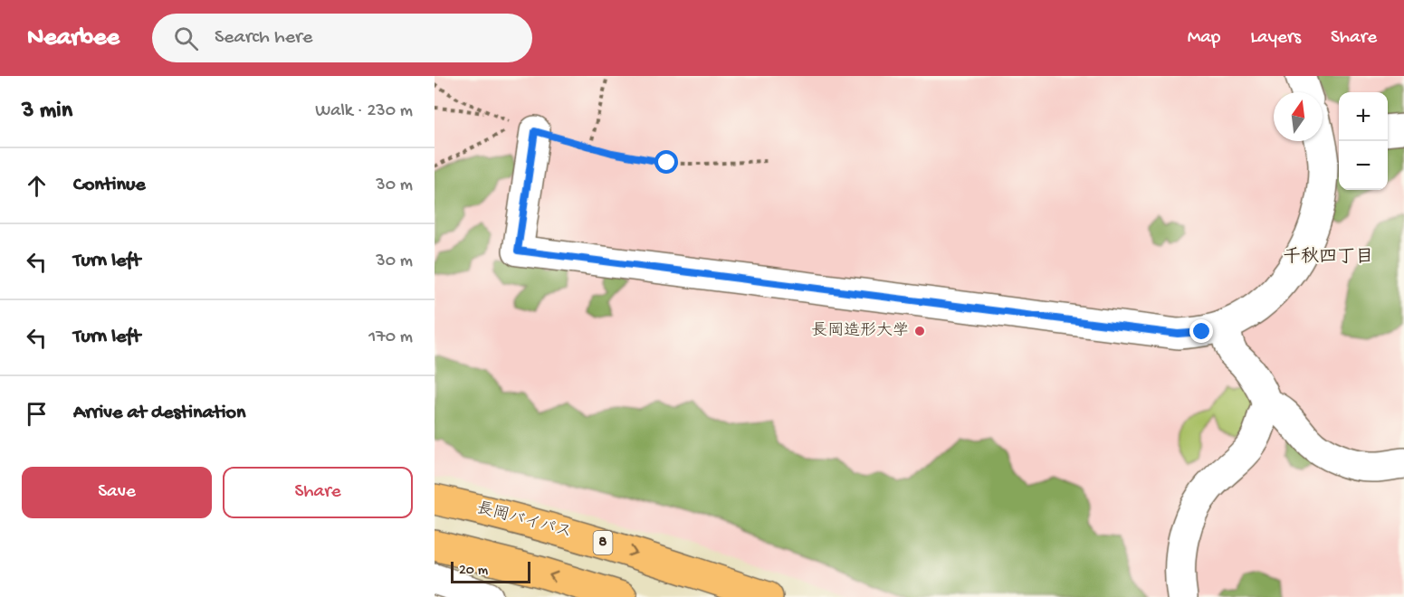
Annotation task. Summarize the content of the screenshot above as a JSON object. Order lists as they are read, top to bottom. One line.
{"streets":{"highway":["長岡バイパス","8"]},"districts":["千秋四丁目"],"places":["長岡造形大学"],"scale_bar":"20 m","north":"top","page":{"header":"Nearbee","search":"Search here","nav":["Map","Layers","Share"],"heading":["3 min","Walk · 230 m"],"map_buttons":["+","−"],"list":[["Continue","30 m"],["Turn left","30 m"],["Turn left","170 m"],"Arrive at destination"],"buttons":["Save","Share"],"scale":"20 m"}}
